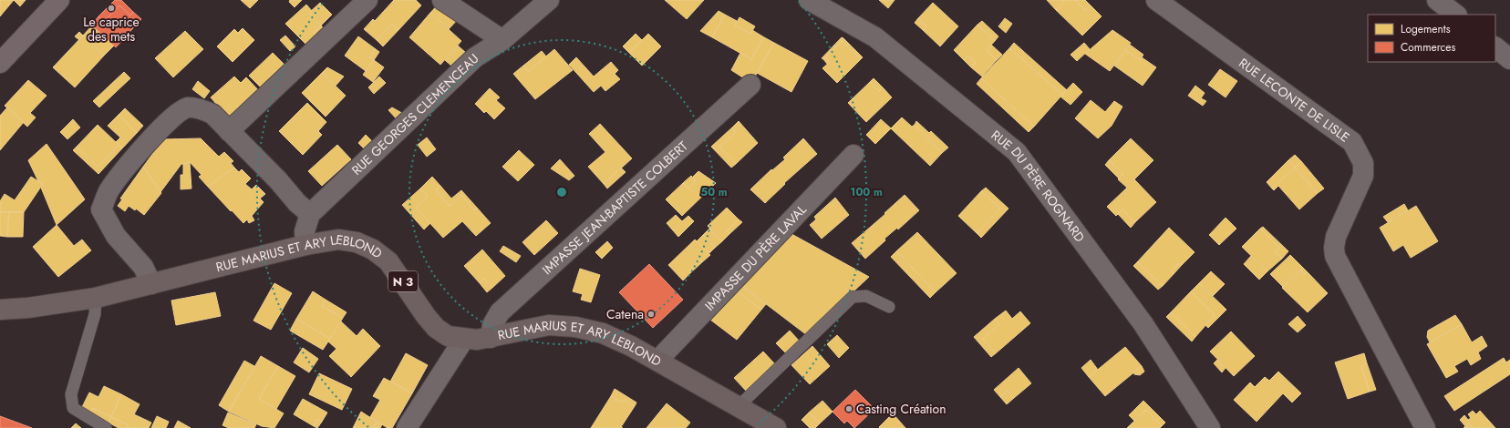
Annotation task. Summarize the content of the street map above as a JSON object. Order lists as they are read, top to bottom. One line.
{"streets":{"main road":["RUE MARIUS ET ARY LEBLOND","N 3"],"street":["RUE LECONTE DE LISLE","RUE GEORGES CLEMENCEAU","RUE DU PÈRE ROGNARD","IMPASSE JEAN-BAPTISTE COLBERT","IMPASSE DU PÈRE LAVAL"]},"crossings":[["RUE GEORGES CLEMENCEAU","RUE MARIUS ET ARY LEBLOND"],["IMPASSE JEAN-BAPTISTE COLBERT","RUE MARIUS ET ARY LEBLOND"],["IMPASSE DU PÈRE LAVAL","RUE MARIUS ET ARY LEBLOND"]],"places":["Le caprice des mets","Catena","Casting Création"],"legend":["Logements","Commerces"],"rings":["50 m","100 m"]}
